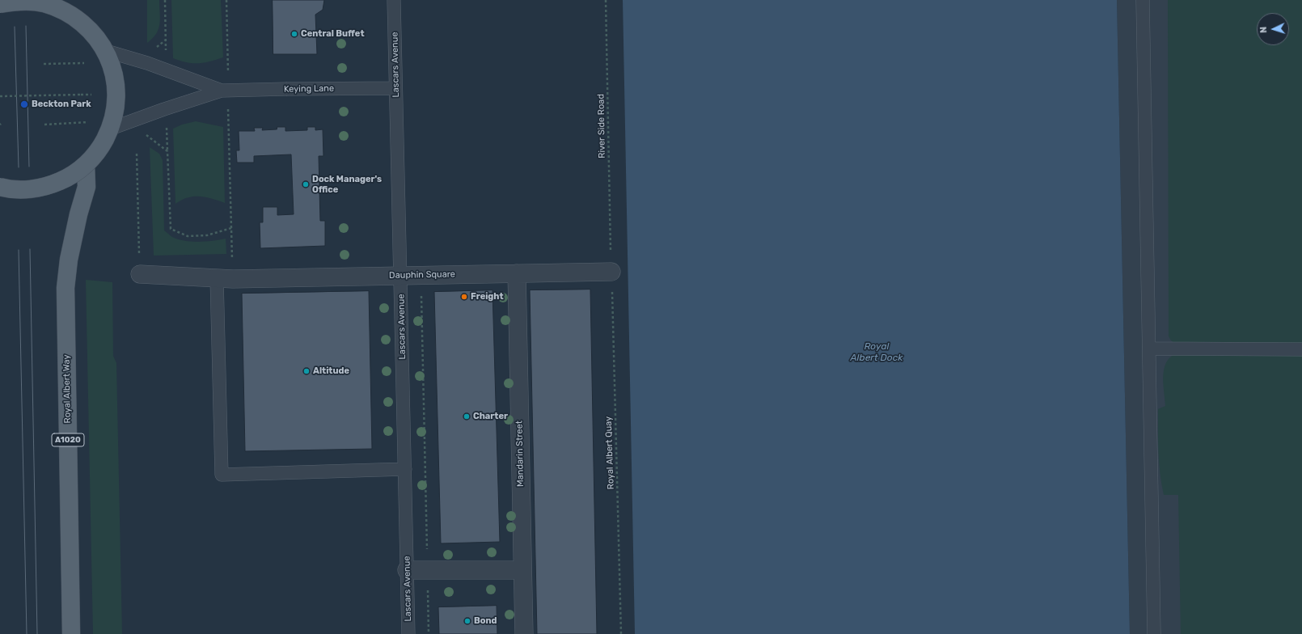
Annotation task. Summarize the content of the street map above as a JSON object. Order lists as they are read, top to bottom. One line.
{"streets":{"main road":["Royal Albert Way","A1020"],"street":["Dauphin Square","Mandarin Street"],"lane":["Lascars Avenue","Keying Lane"],"path":["River Side Road","Royal Albert Quay"]},"crossings":[["Lascars Avenue","Keying Lane"],["Lascars Avenue","Dauphin Square"],["Dauphin Square","Royal Albert Quay"],["Dauphin Square","Mandarin Street"]],"water":["Royal Albert Dock"],"places":["Central Buffet","Beckton Park","Dock Manager's Office","Freight","Altitude","Charter","Bond"],"north":"left"}
